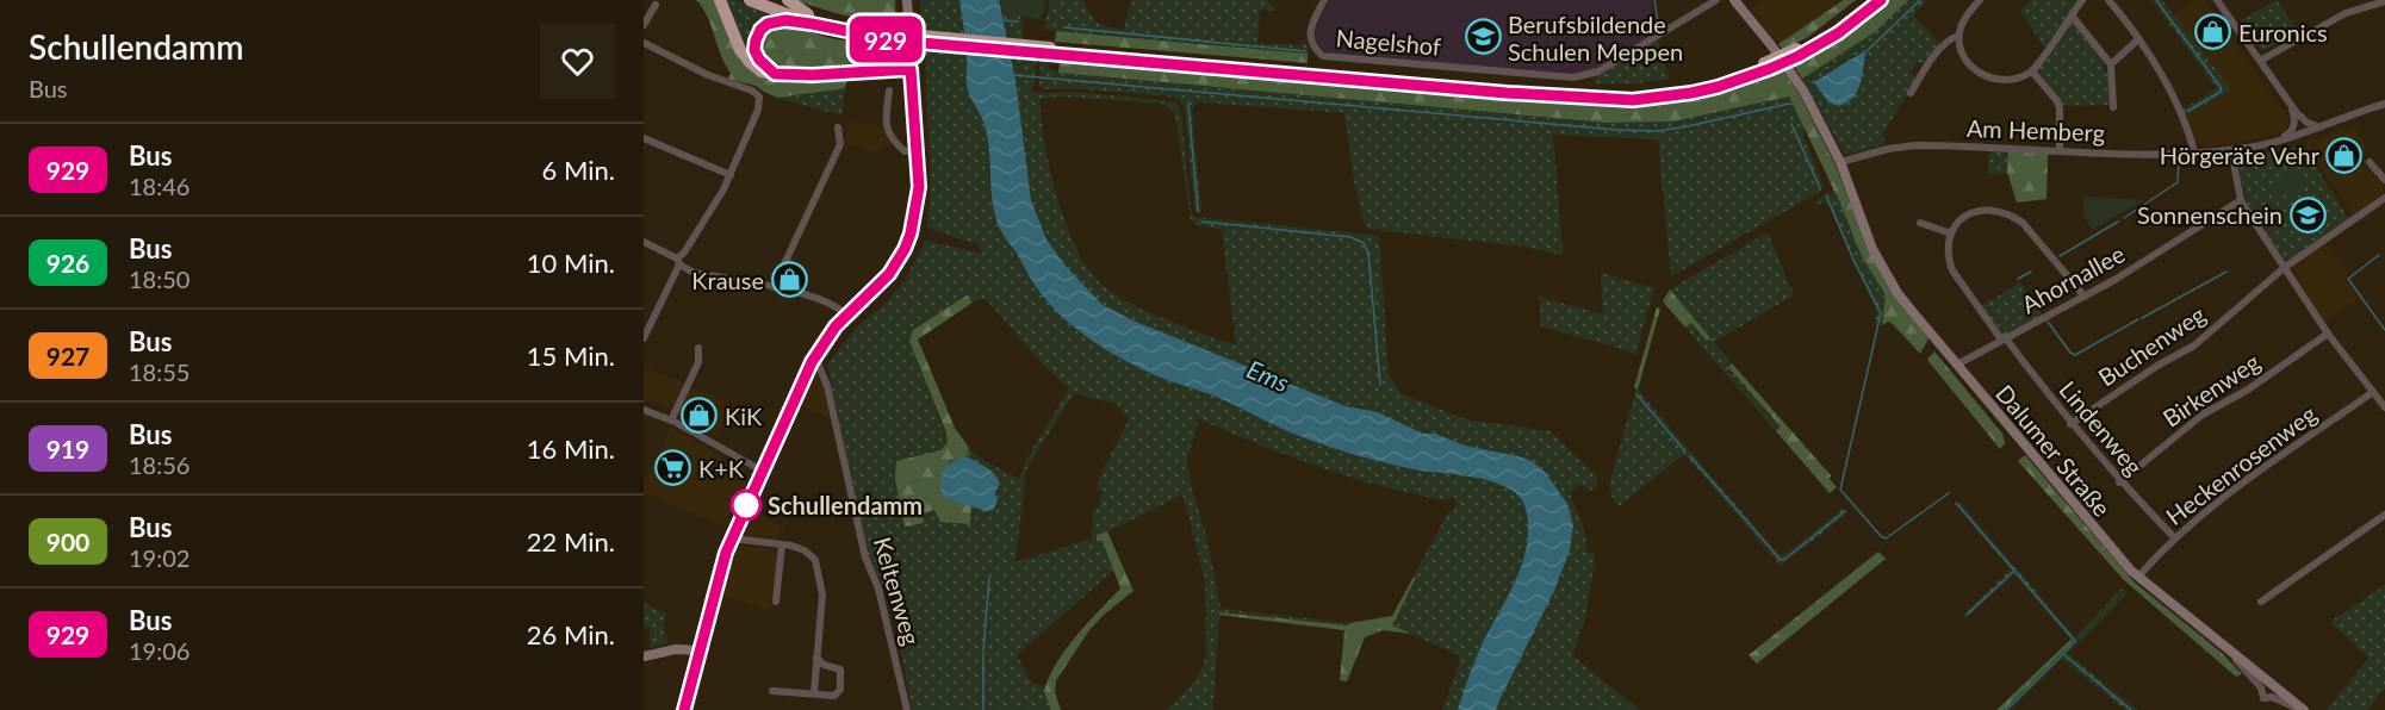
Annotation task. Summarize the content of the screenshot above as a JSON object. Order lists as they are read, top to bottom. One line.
{"streets":{"street":["Nagelshof","Am Hemberg","Ahornallee","Buchenweg","Birkenweg","Lindenweg","Dalumer Straße","Heckenrosenweg","Keltenweg"]},"crossings":[["Am Hemberg","Dalumer Straße"],["Ahornallee","Lindenweg"],["Ahornallee","Dalumer Straße"],["Buchenweg","Lindenweg"],["Birkenweg","Lindenweg"],["Lindenweg","Heckenrosenweg"],["Dalumer Straße","Heckenrosenweg"]],"water":["Ems"],"places":{"shop":["Euronics","Hörgeräte Vehr","Krause","KiK"],"school or university":["Berufsbildende Schulen Meppen","Sonnenschein"],"supermarket":["K+K"],"other":["Schullendamm"]},"lines":["bus line 929"],"page":{"heading":["Schullendamm","Bus"],"on_map":"929","list":[{"mark":"929","name":"Bus","note":"18:46","value":"6 Min."},{"mark":"926","name":"Bus","note":"18:50","value":"10 Min."},{"mark":"927","name":"Bus","note":"18:55","value":"15 Min."},{"mark":"919","name":"Bus","note":"18:56","value":"16 Min."},{"mark":"900","name":"Bus","note":"19:02","value":"22 Min."},{"mark":"929","name":"Bus","note":"19:06","value":"26 Min."}]}}
